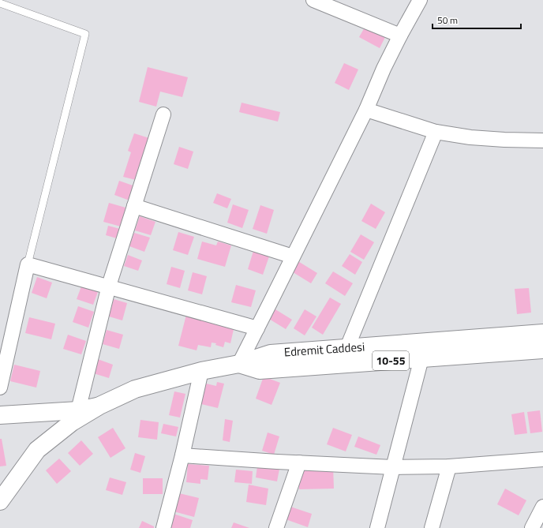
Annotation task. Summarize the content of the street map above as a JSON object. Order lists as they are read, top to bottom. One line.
{"streets":{"main road":["Edremit Caddesi","10-55"]},"scale_bar":"50 m"}
